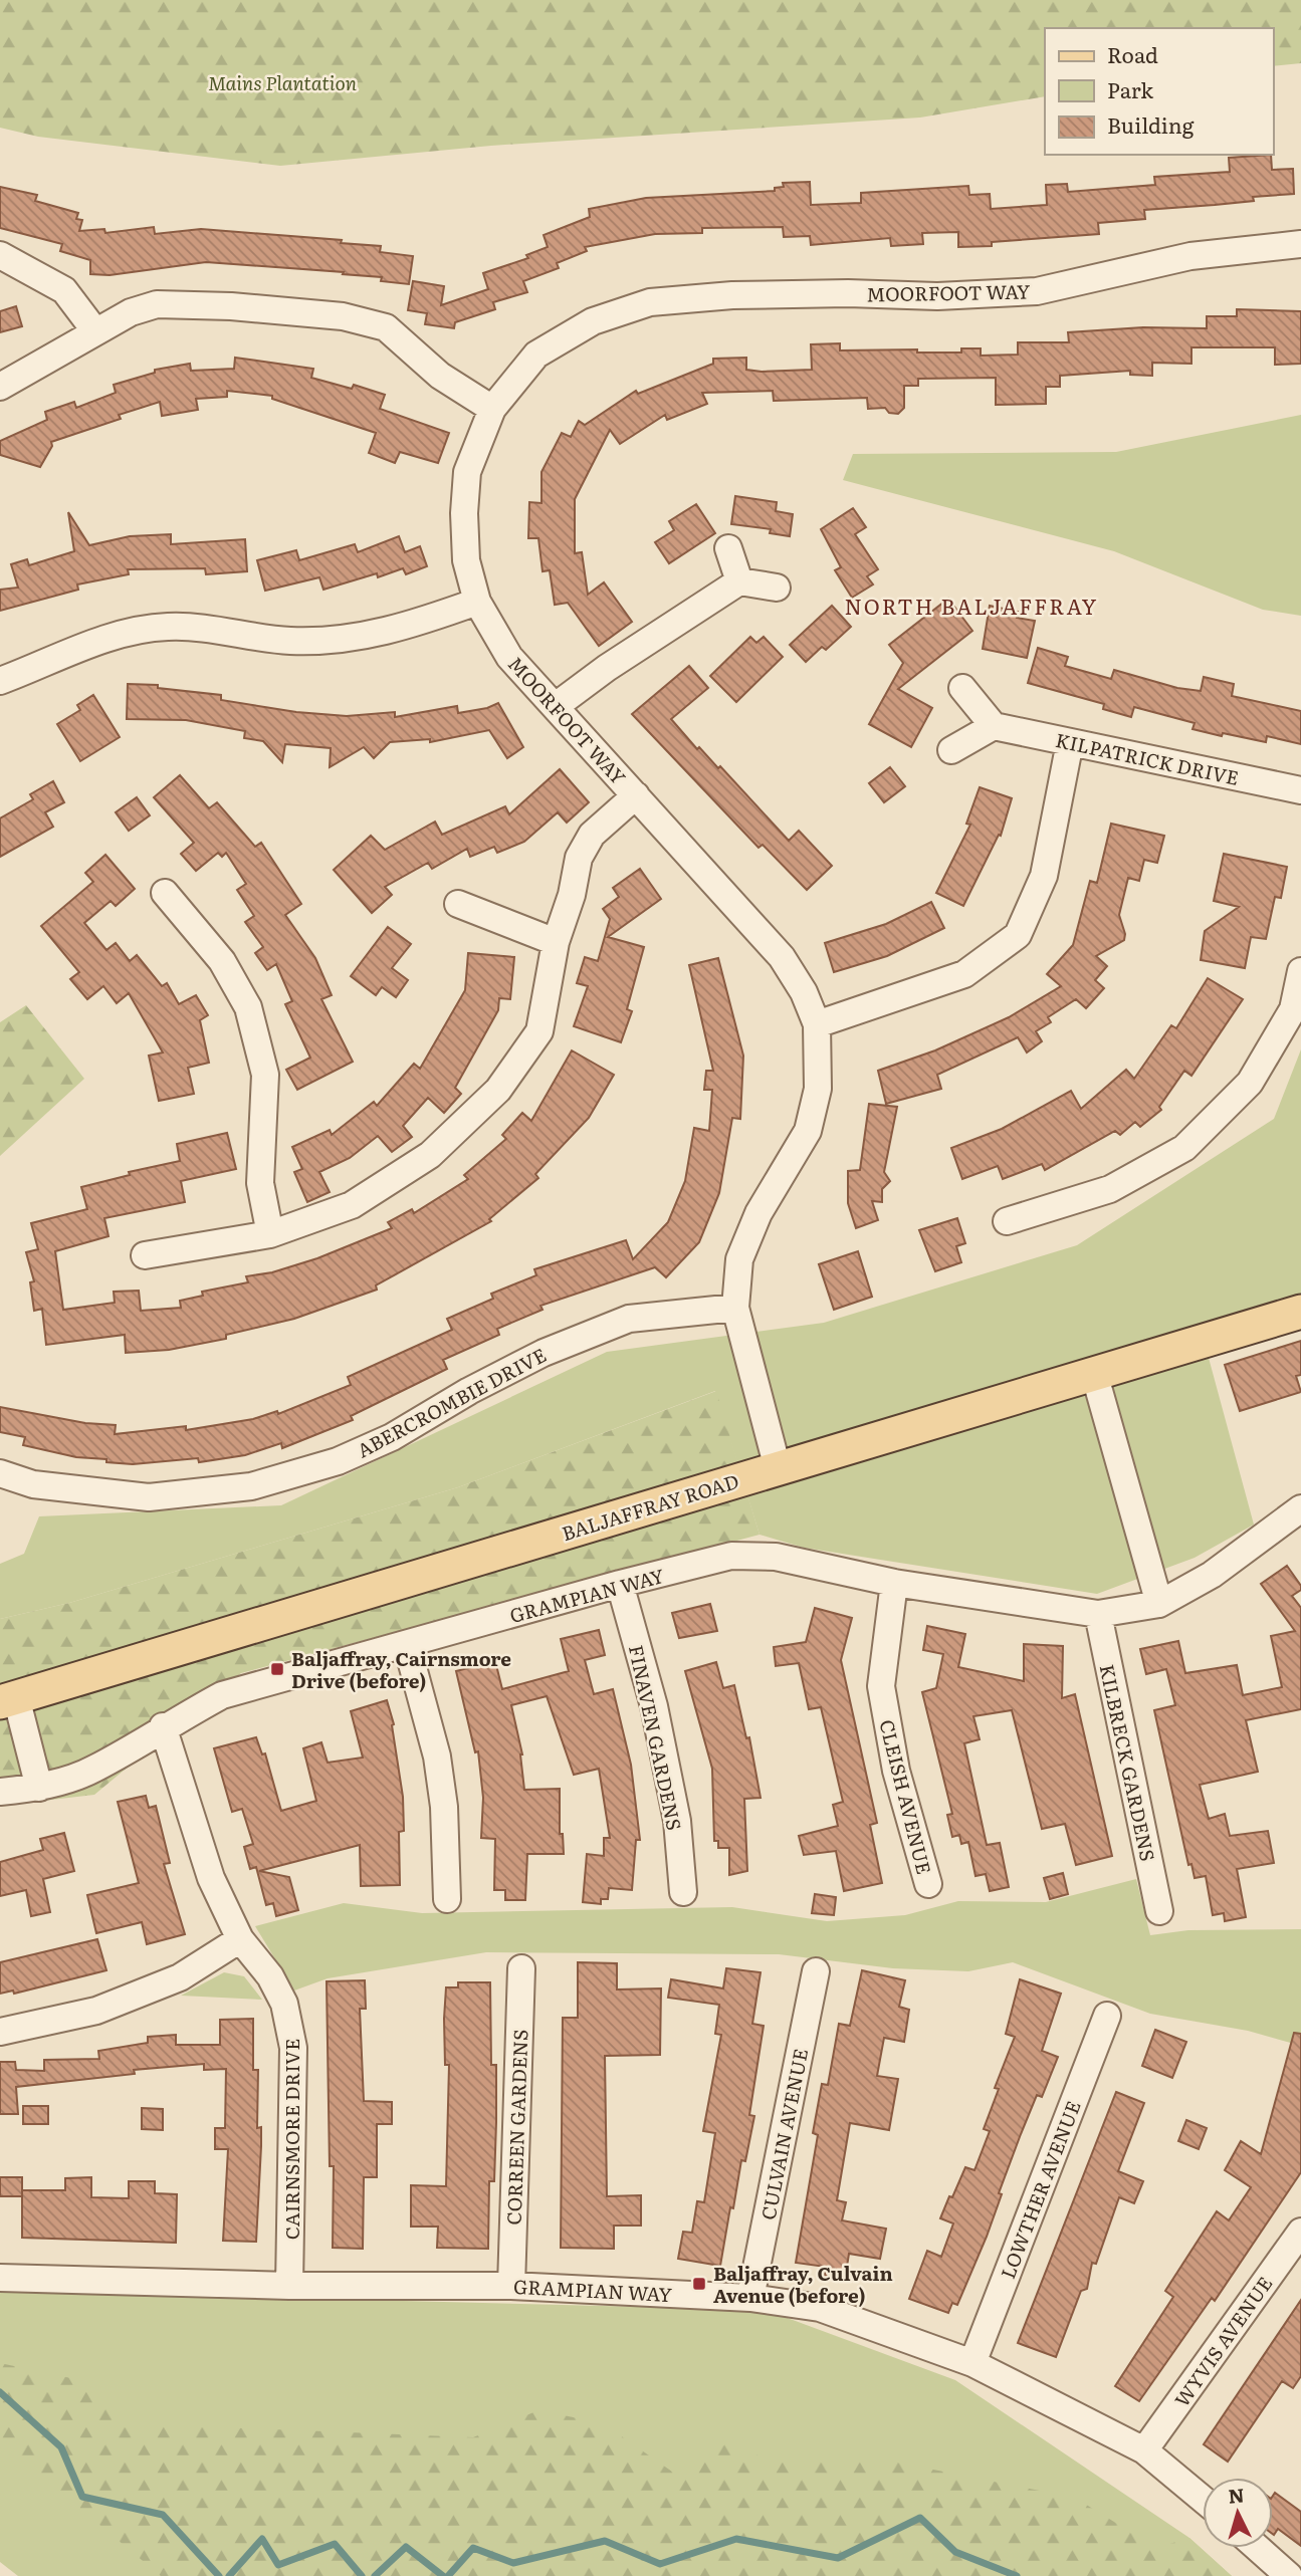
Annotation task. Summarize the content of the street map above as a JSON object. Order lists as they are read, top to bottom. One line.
{"streets":{"main road":["BALJAFFRAY ROAD"],"street":["MOORFOOT WAY","KILPATRICK DRIVE","ABERCROMBIE DRIVE","GRAMPIAN WAY","FINAVEN GARDENS","KILBRECK GARDENS","CLEISH AVENUE","CORREEN GARDENS","CULVAIN AVENUE","CAIRNSMORE DRIVE","LOWTHER AVENUE","WYVIS AVENUE"]},"crossings":[["MOORFOOT WAY","ABERCROMBIE DRIVE"],["MOORFOOT WAY","BALJAFFRAY ROAD"],["GRAMPIAN WAY","FINAVEN GARDENS"],["GRAMPIAN WAY","KILBRECK GARDENS"],["GRAMPIAN WAY","CLEISH AVENUE"],["GRAMPIAN WAY","CORREEN GARDENS"],["GRAMPIAN WAY","CULVAIN AVENUE"],["GRAMPIAN WAY","CAIRNSMORE DRIVE"],["GRAMPIAN WAY","LOWTHER AVENUE"],["GRAMPIAN WAY","WYVIS AVENUE"]],"districts":["NORTH BALJAFFRAY"],"parks":["Mains Plantation"],"places":{"transit":["Baljaffray, Cairnsmore Drive (before)","Baljaffray, Culvain Avenue (before)"]},"legend":["Road","Park","Building"],"north":"top"}
